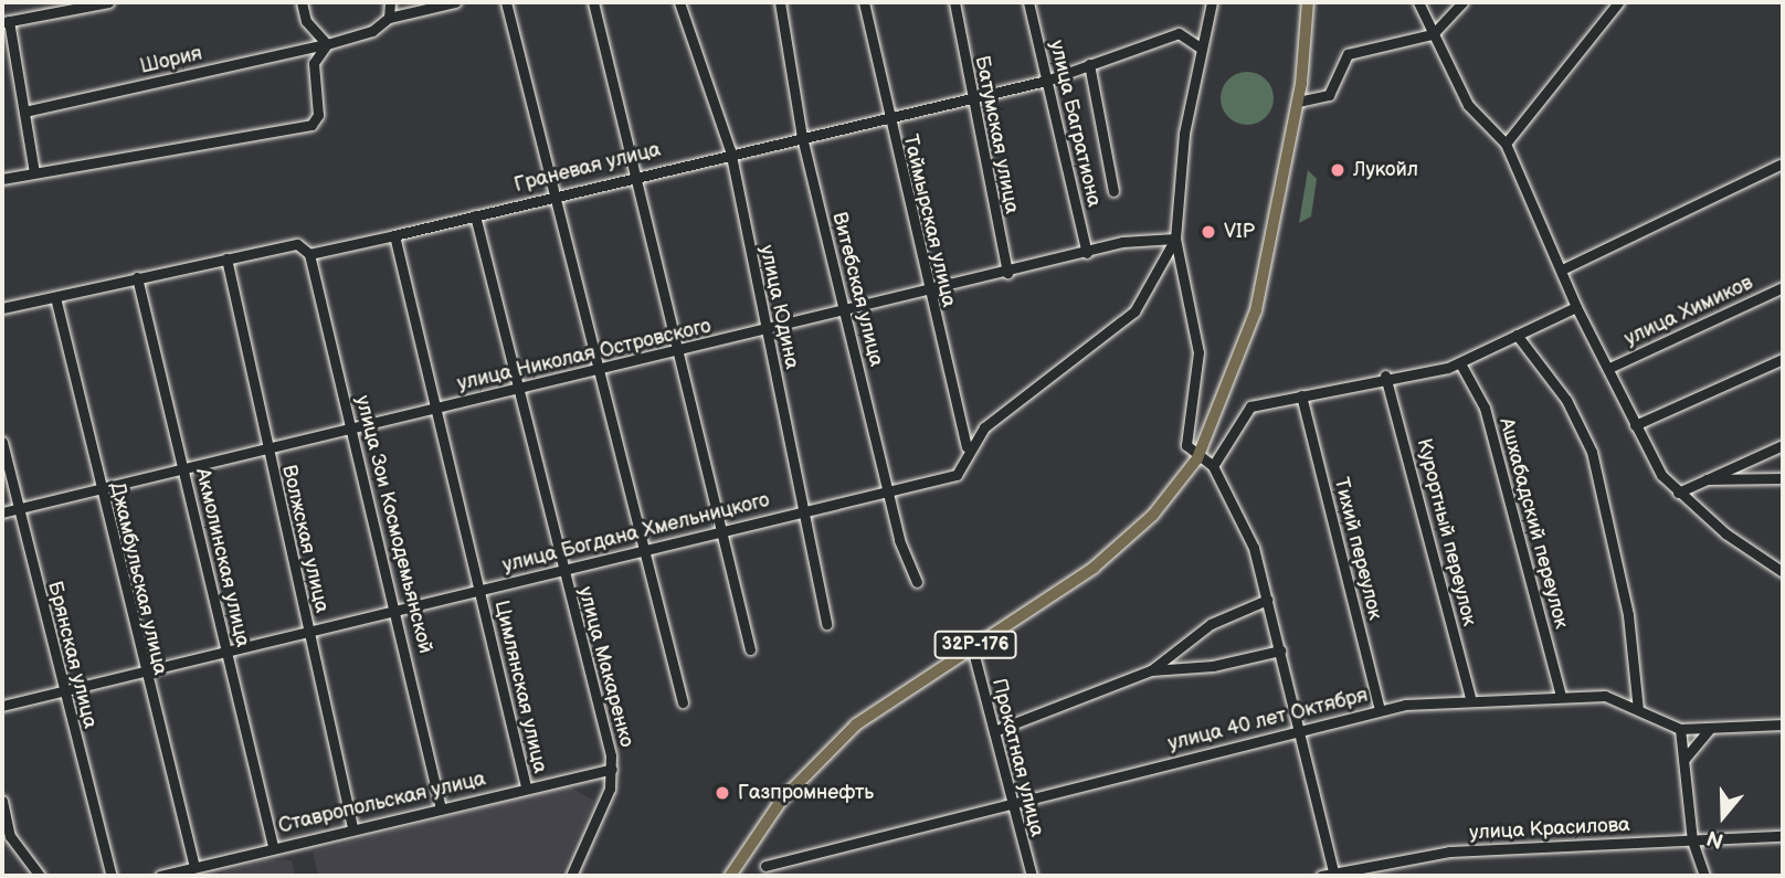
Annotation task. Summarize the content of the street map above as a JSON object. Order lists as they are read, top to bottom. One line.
{"streets":{"main road":["32Р-176"],"street":["Шория","улица Багратиона","Батумская улица","Граневая улица","Таймырская улица","Витебская улица","улица Юдина","улица Химиков","улица Николая Островского","Ашхабадский переулок","улица Зои Космодемьянской","Курортный переулок","улица Богдана Хмельницкого","Волжская улица","Тихий переулок","Акмолинская улица","Джамбульская улица","Брянская улица","улица Макаренко","Цимлянская улица","улица 40 лет Октября","Прокатная улица","Ставропольская улица","улица Красилова"]},"crossings":[["улица Багратиона","Граневая улица"],["улица Багратиона","улица Николая Островского"],["Батумская улица","Граневая улица"],["Батумская улица","улица Николая Островского"],["Граневая улица","Таймырская улица"],["Граневая улица","Витебская улица"],["Граневая улица","улица Юдина"],["Граневая улица","улица Зои Космодемьянской"],["Граневая улица","Волжская улица"],["Граневая улица","Акмолинская улица"],["Граневая улица","Джамбульская улица"],["Граневая улица","улица Макаренко"],["Граневая улица","Цимлянская улица"],["Таймырская улица","улица Николая Островского"],["Таймырская улица","улица Богдана Хмельницкого"],["Витебская улица","улица Николая Островского"],["Витебская улица","улица Богдана Хмельницкого"],["улица Юдина","улица Николая Островского"],["улица Юдина","улица Богдана Хмельницкого"],["улица Николая Островского","улица Зои Космодемьянской"],["улица Николая Островского","улица Богдана Хмельницкого"],["улица Николая Островского","Волжская улица"],["улица Николая Островского","Акмолинская улица"],["улица Николая Островского","Джамбульская улица"],["улица Николая Островского","Брянская улица"],["улица Николая Островского","улица Макаренко"],["улица Николая Островского","Цимлянская улица"],["Ашхабадский переулок","улица 40 лет Октября"],["улица Зои Космодемьянской","улица Богдана Хмельницкого"],["улица Зои Космодемьянской","Ставропольская улица"],["Курортный переулок","улица 40 лет Октября"],["улица Богдана Хмельницкого","Волжская улица"],["улица Богдана Хмельницкого","Акмолинская улица"],["улица Богдана Хмельницкого","Джамбульская улица"],["улица Богдана Хмельницкого","Брянская улица"],["улица Богдана Хмельницкого","улица Макаренко"],["улица Богдана Хмельницкого","Цимлянская улица"],["Волжская улица","Ставропольская улица"],["Тихий переулок","улица 40 лет Октября"],["Акмолинская улица","Ставропольская улица"],["Джамбульская улица","Ставропольская улица"],["32Р-176","Прокатная улица"],["улица Макаренко","Ставропольская улица"],["Цимлянская улица","Ставропольская улица"],["улица 40 лет Октября","Прокатная улица"]],"places":["Лукойл","VIP","Газпромнефть"],"north":"bottom"}
